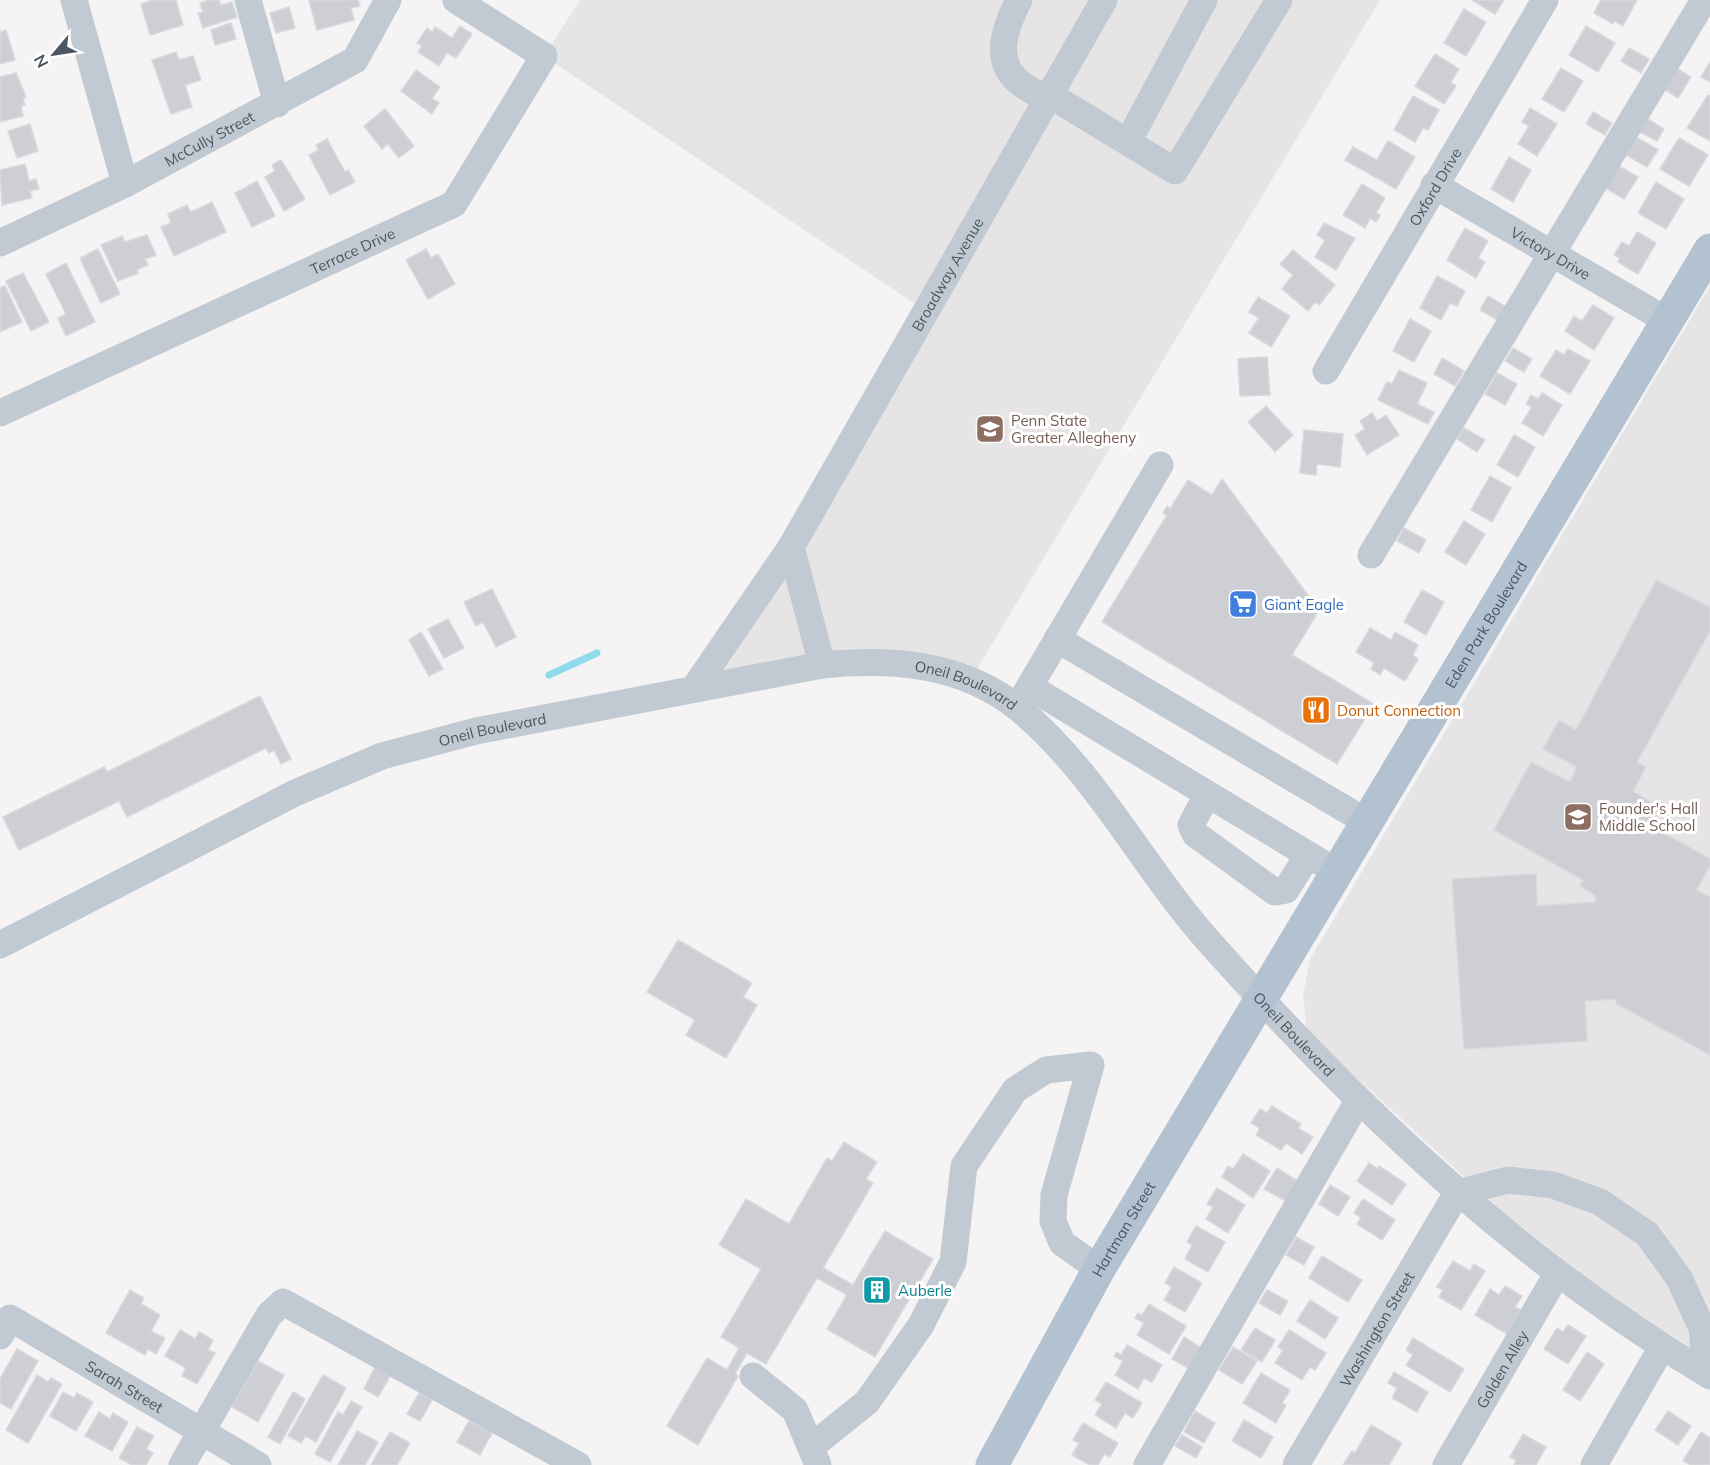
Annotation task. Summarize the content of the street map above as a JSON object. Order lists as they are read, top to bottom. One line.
{"streets":{"main road":["Eden Park Boulevard","Hartman Street"],"street":["McCully Street","Oxford Drive","Terrace Drive","Victory Drive","Broadway Avenue","Oneil Boulevard","Washington Street","Golden Alley","Sarah Street"]},"crossings":[["Oxford Drive","Victory Drive"],["Victory Drive","Eden Park Boulevard"],["Broadway Avenue","Oneil Boulevard"],["Eden Park Boulevard","Oneil Boulevard"],["Eden Park Boulevard","Hartman Street"],["Oneil Boulevard","Hartman Street"],["Oneil Boulevard","Washington Street"],["Oneil Boulevard","Golden Alley"]],"places":{"school or university":["Penn State Greater Allegheny","Founder's Hall Middle School"],"supermarket":["Giant Eagle"],"restaurant":["Donut Connection"],"building":["Auberle"]},"north":"bottom left"}
